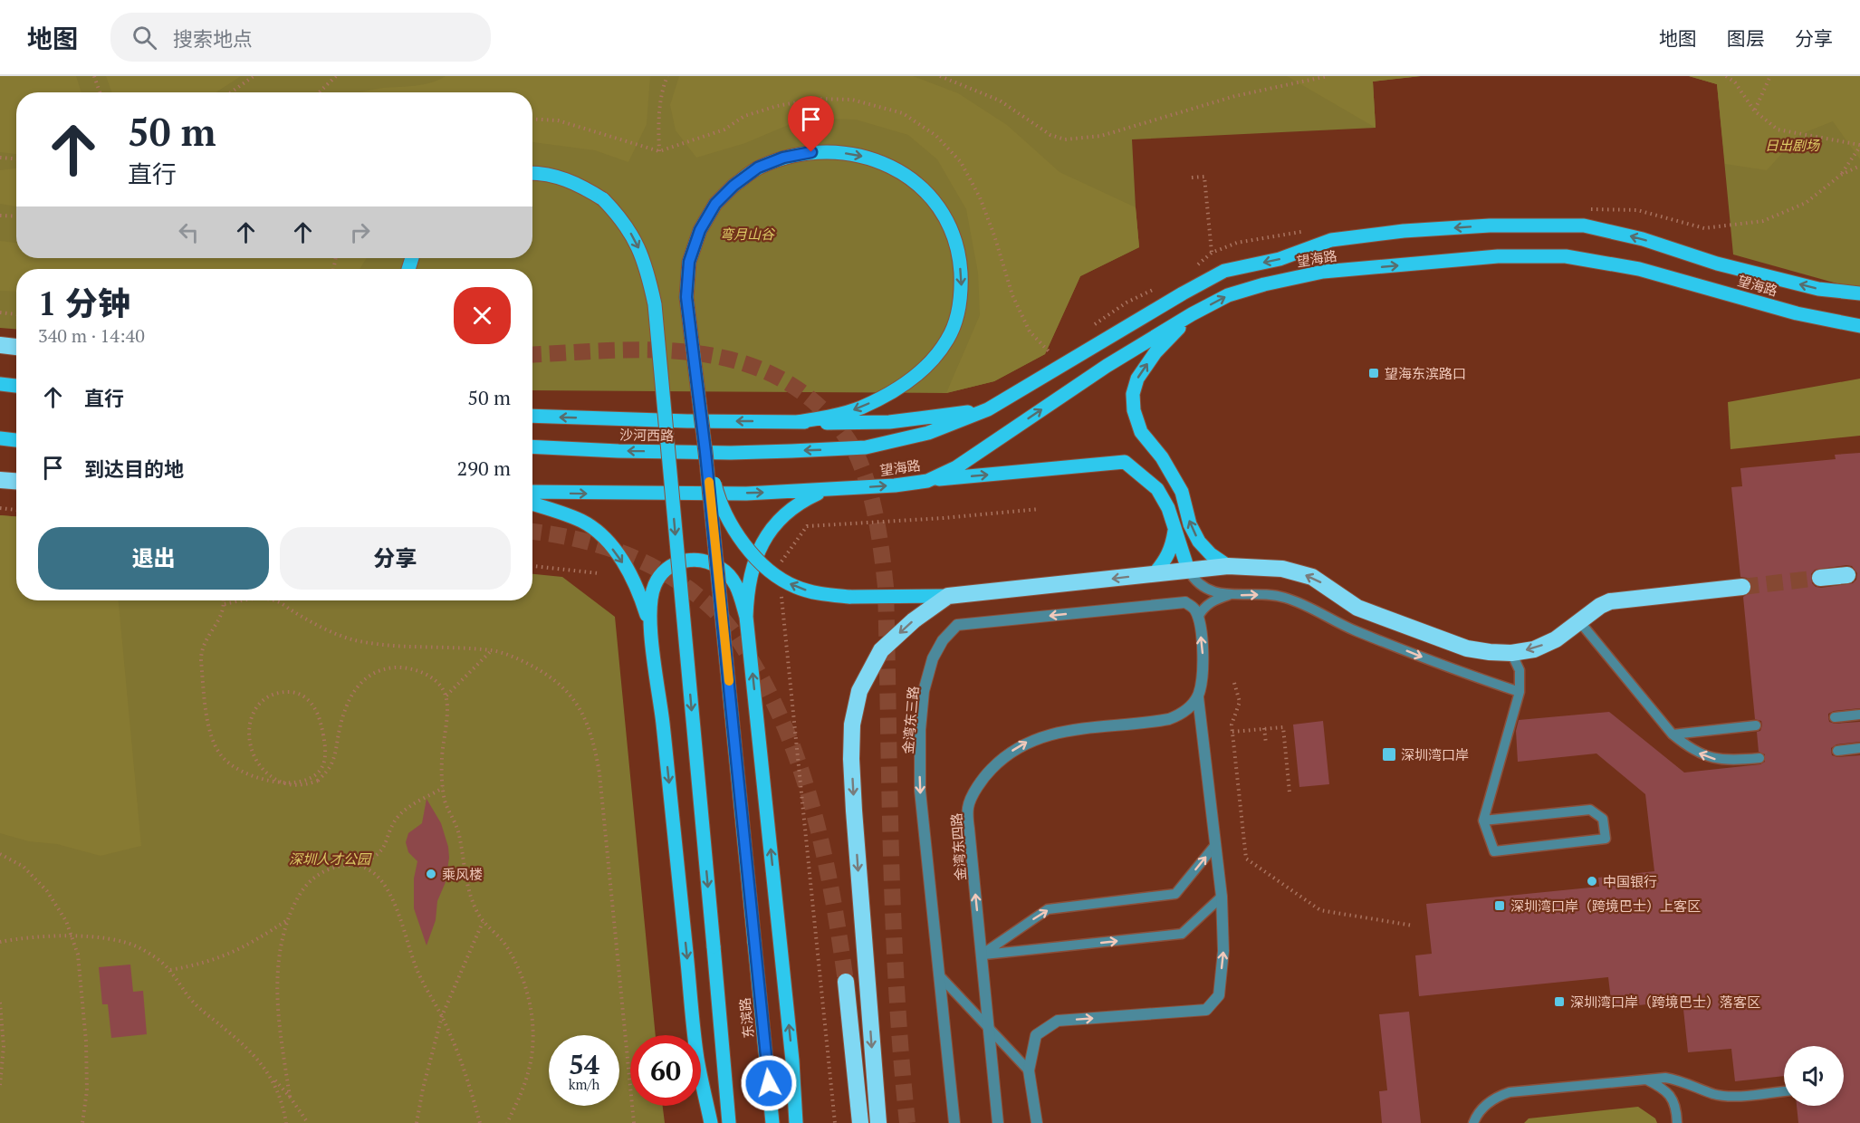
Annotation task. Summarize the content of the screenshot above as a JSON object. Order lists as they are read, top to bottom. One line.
{"streets":{"main road":["望海路","沙河西路","东滨路"],"street":["金湾东三路","金湾东四路"]},"crossings":[["望海路","沙河西路"]],"one_way":["金湾东四路"],"parks":["日出剧场","弯月山谷","深圳人才公园"],"places":{"transit":["望海东滨路口","深圳湾口岸","深圳湾口岸（跨境巴士）上客区","深圳湾口岸（跨境巴士）落客区"],"other":["乘风楼","中国银行"]},"page":{"header":"地图","search":"搜索地点","nav":["地图","图层","分享"],"turn":["50 m","直行"],"heading":["1 分钟","340 m · 14:40"],"list":[{"name":"直行","value":"50 m"},{"name":"到达目的地","value":"290 m"}],"buttons":["退出","分享"],"speed":"54 km/h","limit":"60"}}
